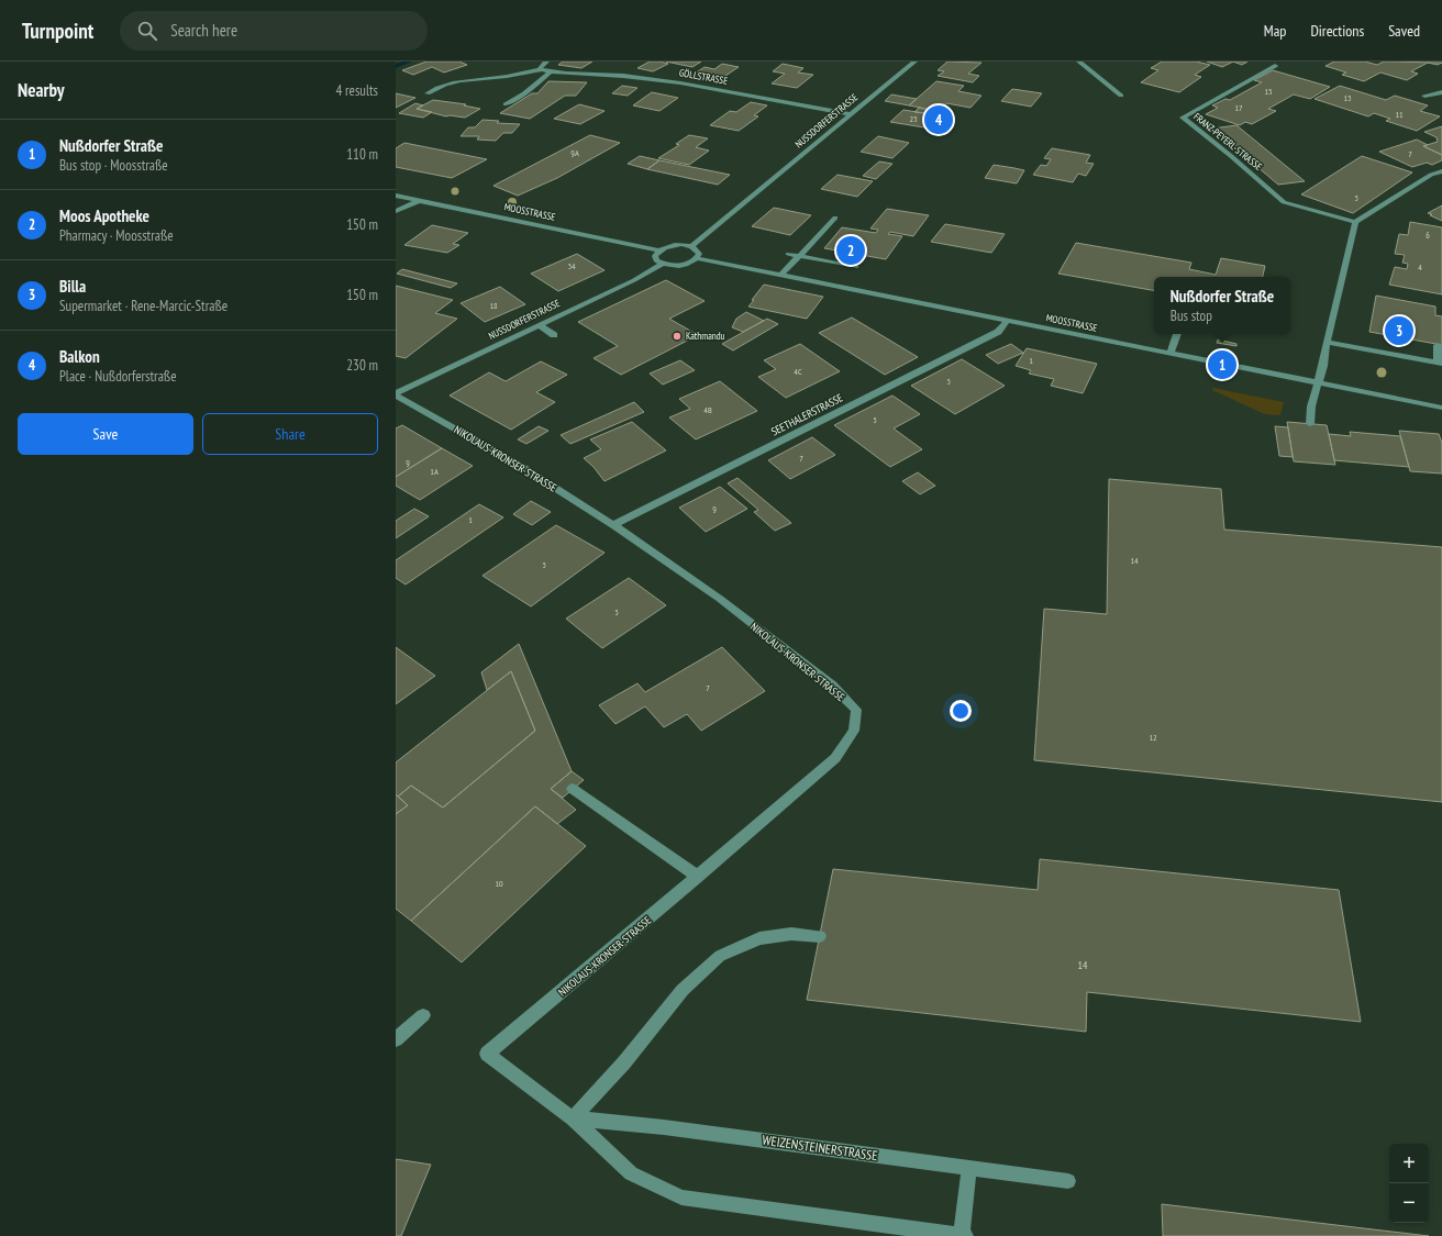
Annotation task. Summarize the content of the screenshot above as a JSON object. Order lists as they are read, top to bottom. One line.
{"streets":{"street":["GÖLLSTRASSE","NUSSDORFERSTRASSE","FRANZ-PEYERL-STRASSE","MOOSSTRASSE","SEETHALERSTRASSE","NIKOLAUS-KRONSER-STRASSE","WEIZENSTEINERSTRASSE"]},"crossings":[["GÖLLSTRASSE","NUSSDORFERSTRASSE"],["NUSSDORFERSTRASSE","MOOSSTRASSE"],["NUSSDORFERSTRASSE","NIKOLAUS-KRONSER-STRASSE"],["MOOSSTRASSE","SEETHALERSTRASSE"],["SEETHALERSTRASSE","NIKOLAUS-KRONSER-STRASSE"],["NIKOLAUS-KRONSER-STRASSE","WEIZENSTEINERSTRASSE"]],"places":["Kathmandu"],"house_numbers":["15","13","17","11","23","9A","7","3","6","34","4","18","1","4C","3","4B","5","7","9","1A","9","1","14","3","5","7","12","10","14"],"page":{"header":"Turnpoint","search":"Search here","nav":["Map","Directions","Saved"],"heading":["Nearby","4 results"],"pins":["4","2","3","1"],"list":[{"mark":"1","name":"Nußdorfer Straße","note":"Bus stop · Moosstraße","value":"110 m"},{"mark":"2","name":"Moos Apotheke","note":"Pharmacy · Moosstraße","value":"150 m"},{"mark":"3","name":"Billa","note":"Supermarket · Rene-Marcic-Straße","value":"150 m"},{"mark":"4","name":"Balkon","note":"Place · Nußdorferstraße","value":"230 m"}],"popup":["Nußdorfer Straße","Bus stop"],"buttons":["Save","Share"],"map_buttons":["+","−"]}}
